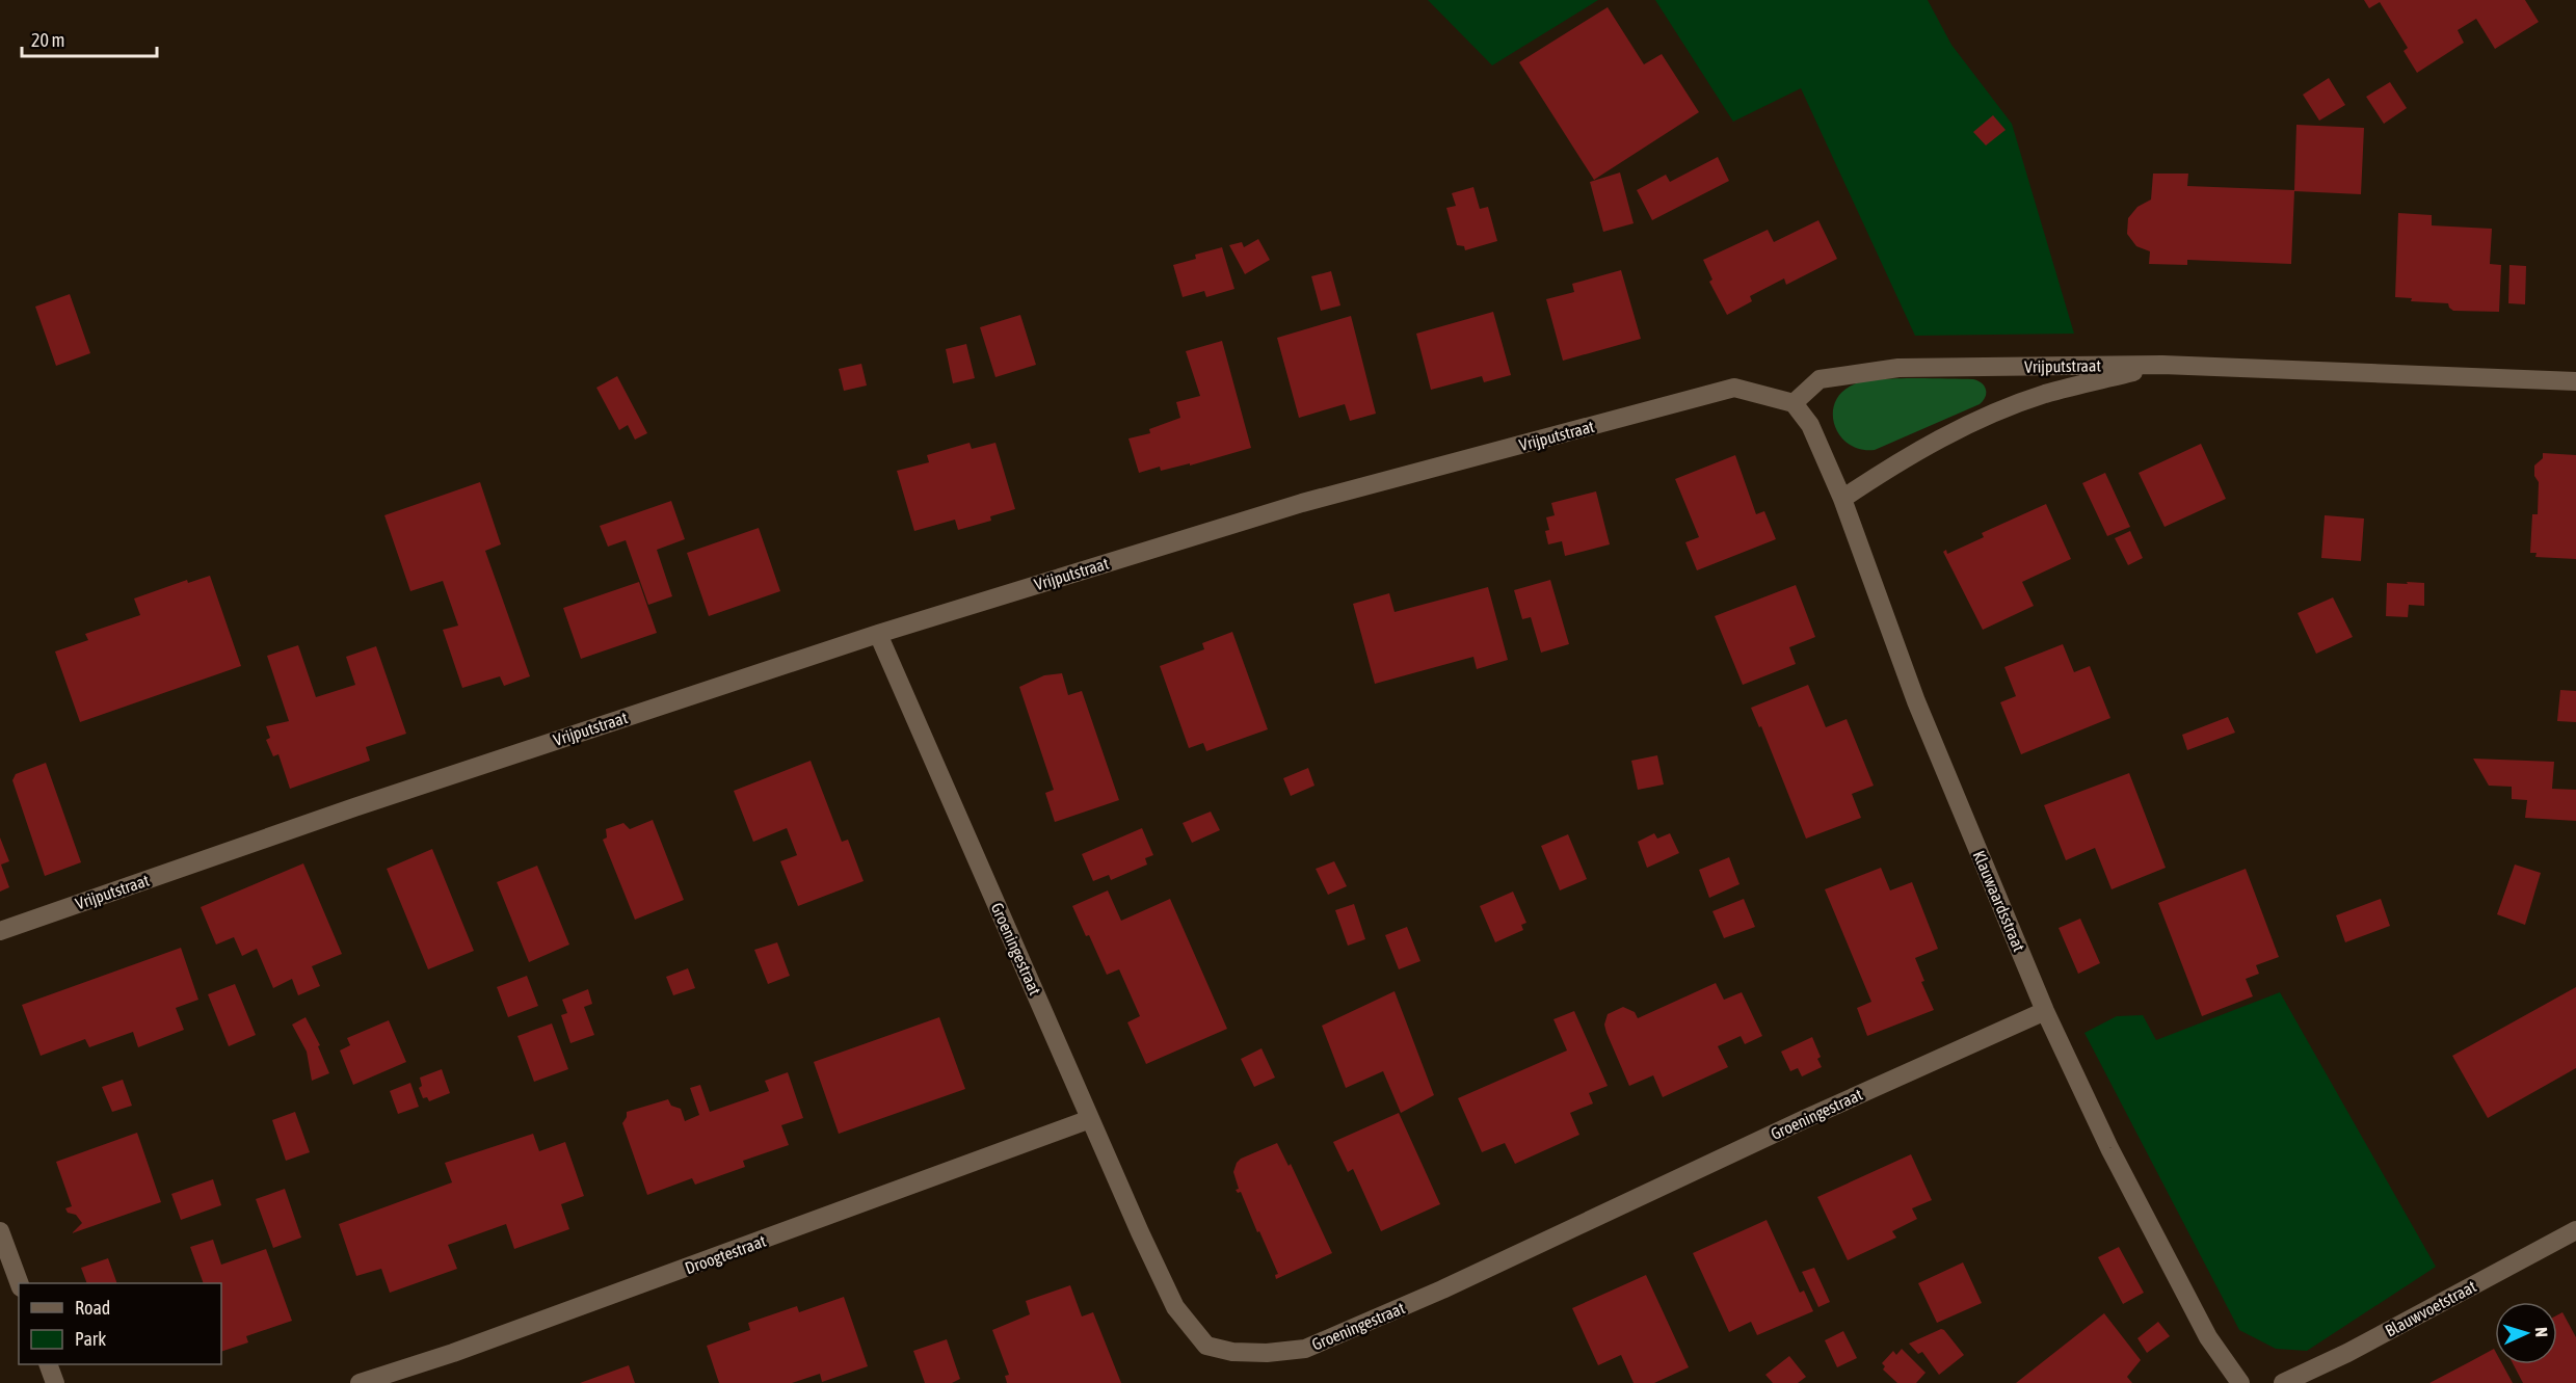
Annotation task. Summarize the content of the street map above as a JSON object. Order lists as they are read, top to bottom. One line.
{"streets":{"street":["Vrijputstraat","Klauwaardsstraat","Groeningestraat","Droogtestraat","Blauwvoetstraat"]},"crossings":[["Vrijputstraat","Klauwaardsstraat"],["Vrijputstraat","Groeningestraat"],["Klauwaardsstraat","Groeningestraat"],["Groeningestraat","Droogtestraat"]],"legend":["Road","Park"],"scale_bar":"20 m","north":"right"}
